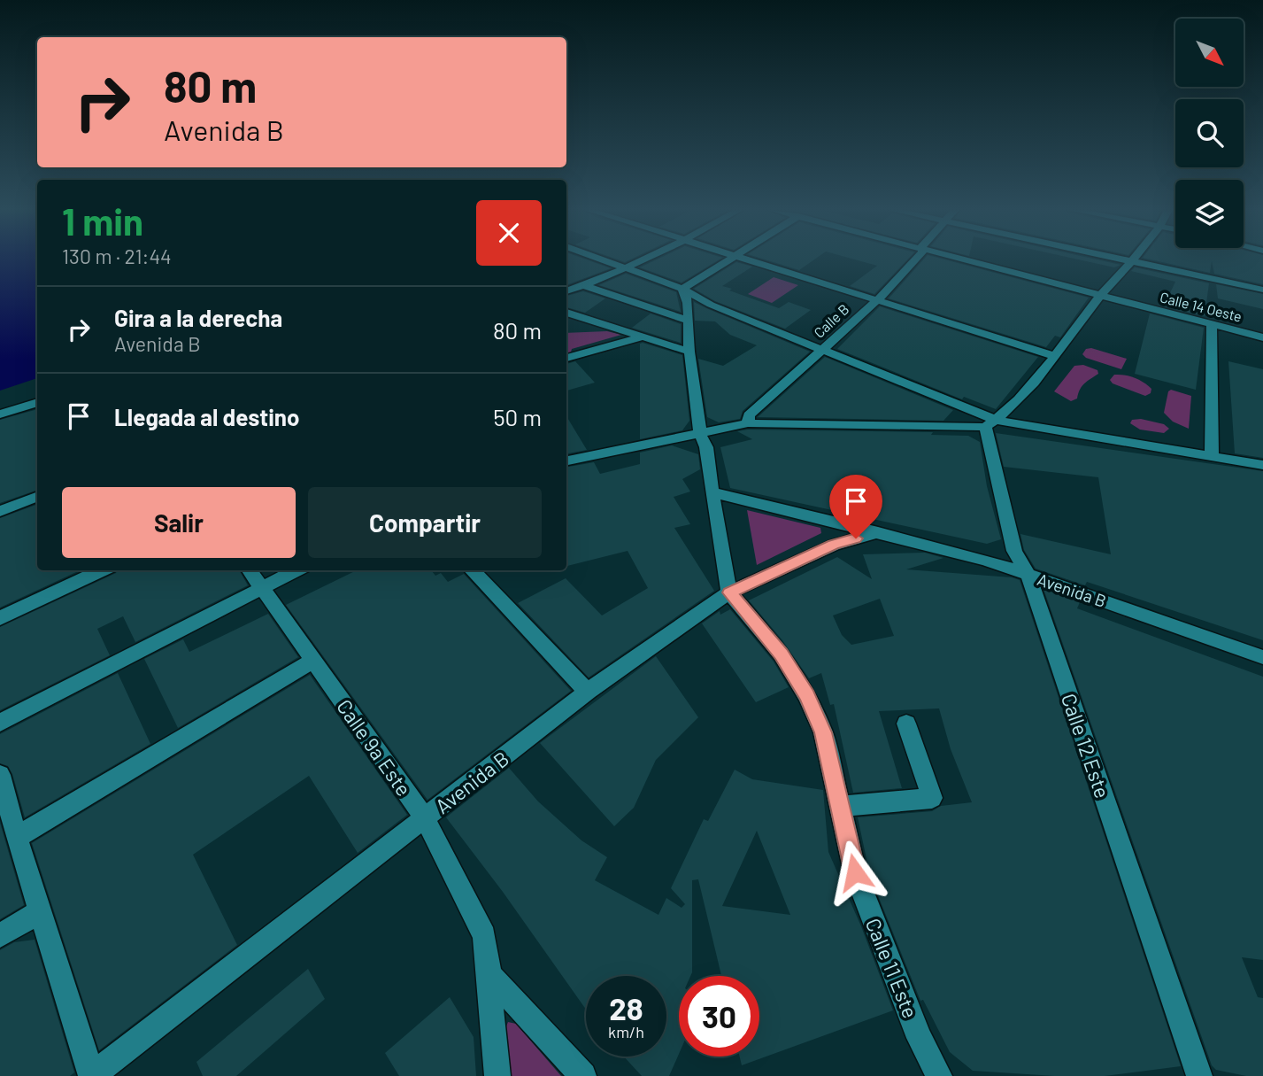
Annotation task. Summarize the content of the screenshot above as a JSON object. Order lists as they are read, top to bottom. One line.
{"streets":{"street":["Calle 14 Oeste","Calle B","Avenida B","Calle 12 Este","Calle 9a Este","Calle 11 Este"]},"crossings":[["Avenida B","Calle 12 Este"],["Avenida B","Calle 9a Este"],["Avenida B","Calle 11 Este"]],"north":"bottom right","page":{"turn":["80 m","Avenida B"],"heading":["1 min","130 m · 21:44"],"list":[{"name":"Gira a la derecha","note":"Avenida B","value":"80 m"},{"name":"Llegada al destino","value":"50 m"}],"buttons":["Salir","Compartir"],"speed":"28 km/h","limit":"30"}}
